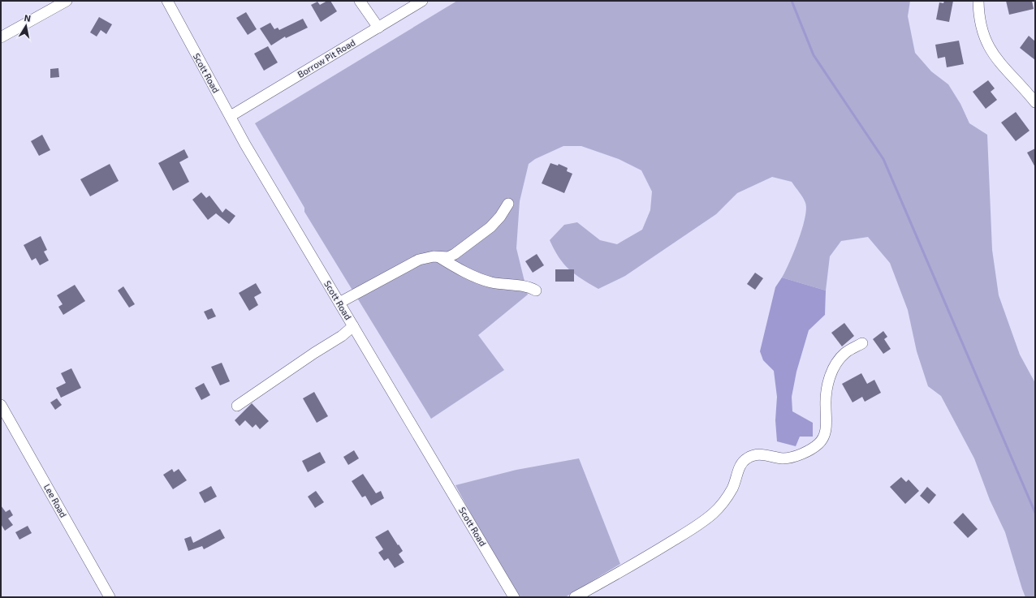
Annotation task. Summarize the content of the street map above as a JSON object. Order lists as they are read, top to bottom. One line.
{"streets":{"street":["Borrow Pit Road","Scott Road","Lee Road"]},"crossings":[["Borrow Pit Road","Scott Road"]],"north":"top"}
